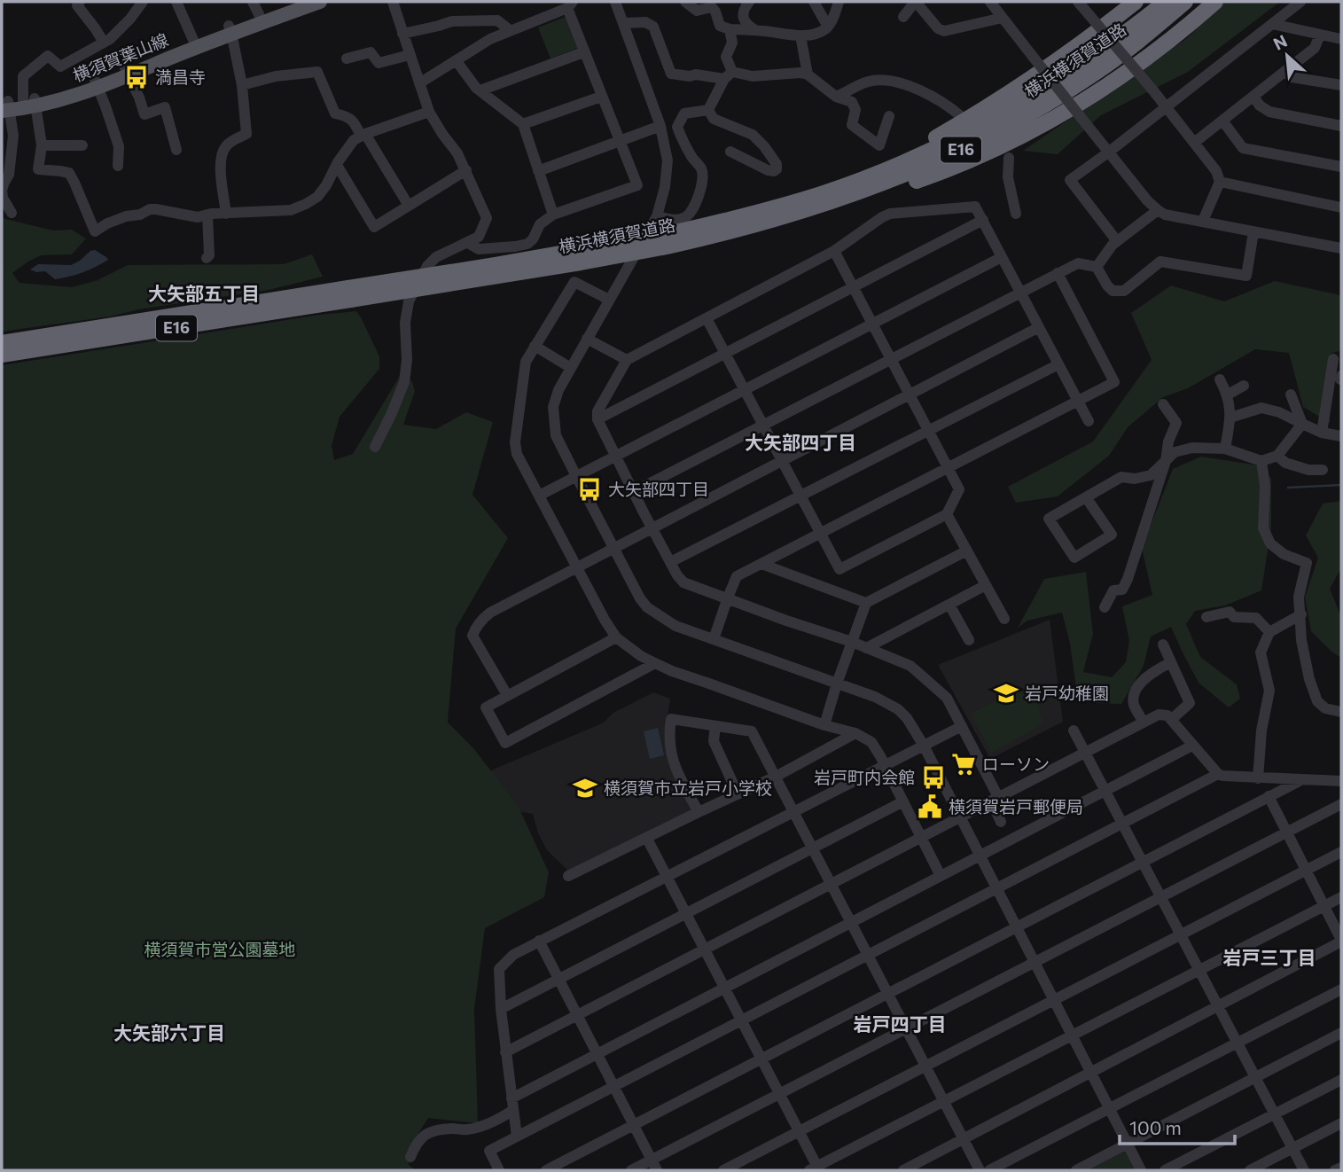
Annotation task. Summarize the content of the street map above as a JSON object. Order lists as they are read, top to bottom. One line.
{"streets":{"highway":["横浜横須賀道路","E16"],"main road":["横須賀葉山線"]},"districts":["大矢部五丁目","大矢部四丁目","岩戸三丁目","岩戸四丁目","大矢部六丁目"],"parks":["横須賀市営公園墓地"],"places":{"bus stop":["満昌寺","大矢部四丁目","岩戸町内会館"],"school or university":["岩戸幼稚園","横須賀市立岩戸小学校"],"supermarket":["ローソン"],"public building":["横須賀岩戸郵便局"]},"scale_bar":"100 m","north":"top left"}
